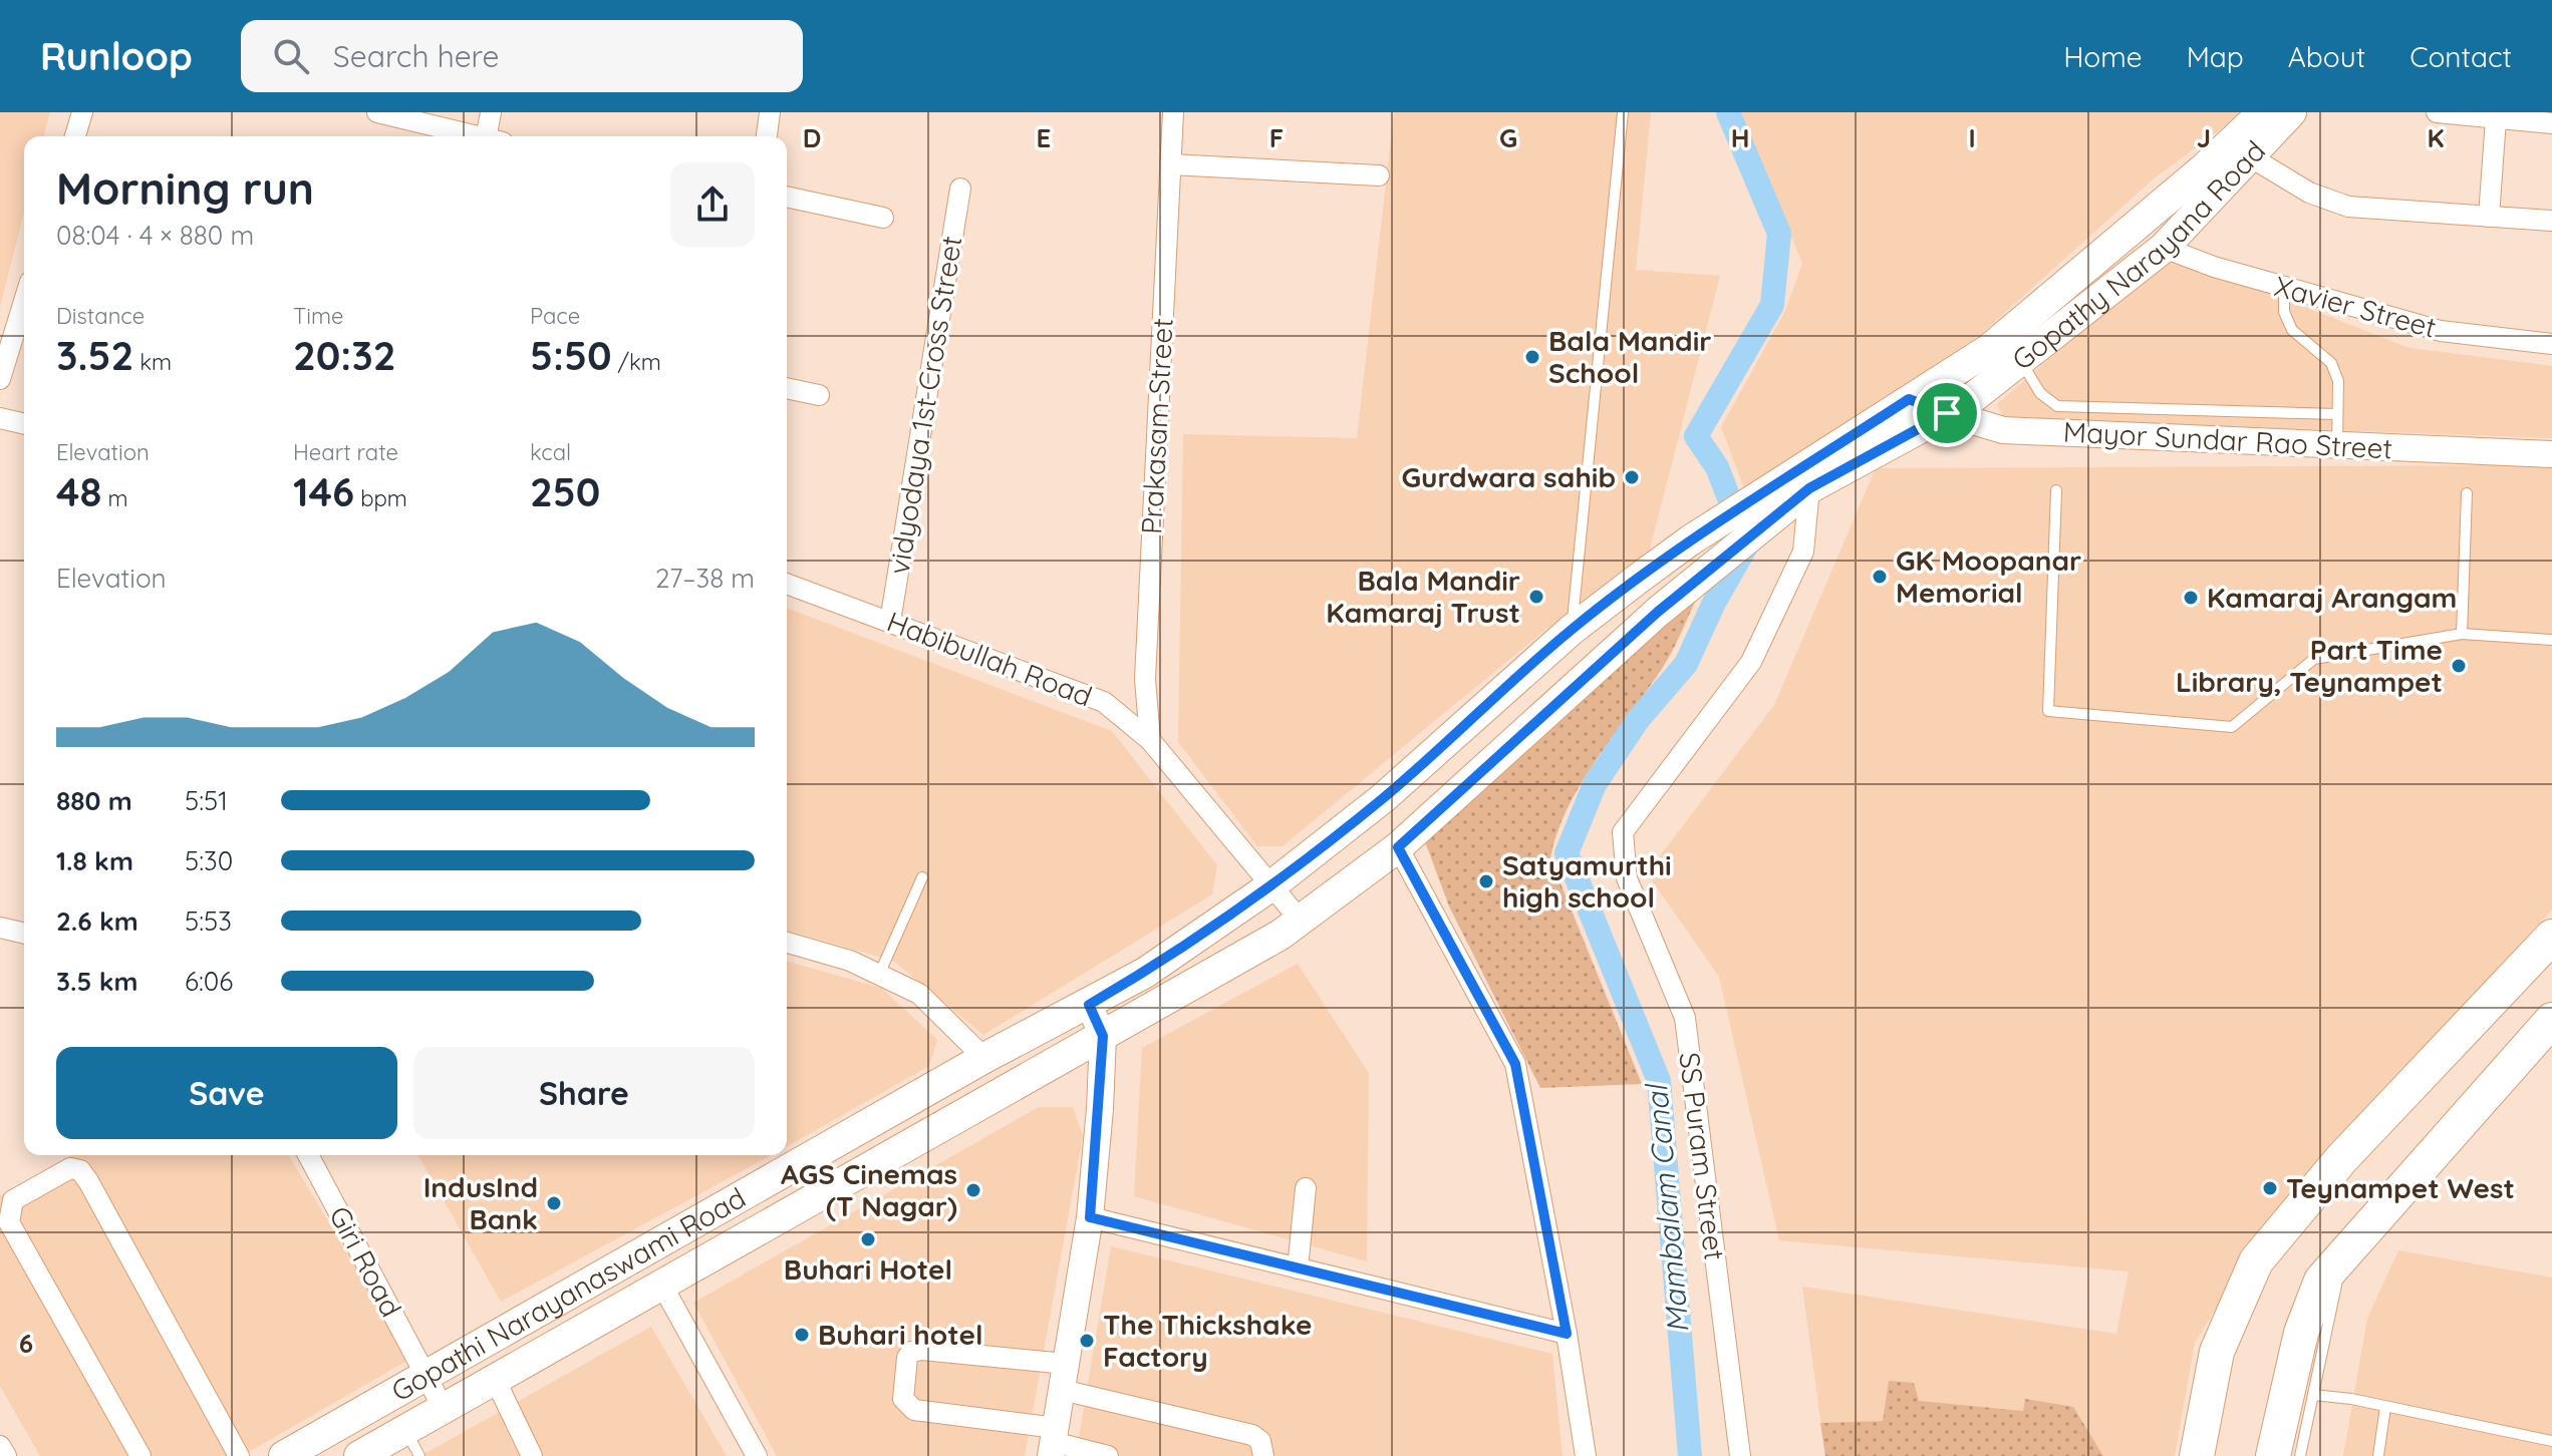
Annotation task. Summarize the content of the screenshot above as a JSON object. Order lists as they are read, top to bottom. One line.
{"streets":{"main road":["Gopathy Narayana Road","Gopathi Narayanaswami Road"],"street":["Xavier Street","vidyodaya 1st Cross Street","Prakasam Street","Mayor Sundar Rao Street","Habibullah Road","SS Puram Street","Giri Road"]},"crossings":[["Gopathy Narayana Road","Xavier Street"],["Gopathy Narayana Road","Mayor Sundar Rao Street"],["Gopathy Narayana Road","SS Puram Street"],["Gopathy Narayana Road","Gopathi Narayanaswami Road"],["vidyodaya 1st Cross Street","Habibullah Road"],["Prakasam Street","Habibullah Road"],["Habibullah Road","Gopathi Narayanaswami Road"],["Giri Road","Gopathi Narayanaswami Road"]],"water":["Mambalam Canal"],"places":["Bala Mandir School","Gurdwara sahib","GK Moopanar Memorial","Bala Mandir Kamaraj Trust","Kamaraj Arangam","Part Time Library, Teynampet","Satyamurthi high school","Teynampet West","AGS Cinemas (T Nagar)","IndusInd Bank","Buhari Hotel","Buhari hotel","The Thickshake Factory"],"page":{"header":"Runloop","search":"Search here","nav":["Home","Map","About","Contact"],"heading":["Morning run","08:04 · 4 × 880 m"],"stats":[["Distance","3.52 km"],["Time","20:32"],["Pace","5:50 /km"],["Elevation","48 m"],["Heart rate","146 bpm"],["kcal","250"]],"chart":["Elevation","27–38 m"],"list":[{"name":"880 m","note":"5:51"},{"name":"1.8 km","note":"5:30"},{"name":"2.6 km","note":"5:53"},{"name":"3.5 km","note":"6:06"}],"buttons":["Save","Share"]},"grid":{"columns":["D","E","F","G","H","I","J","K"],"rows":["6"]}}
